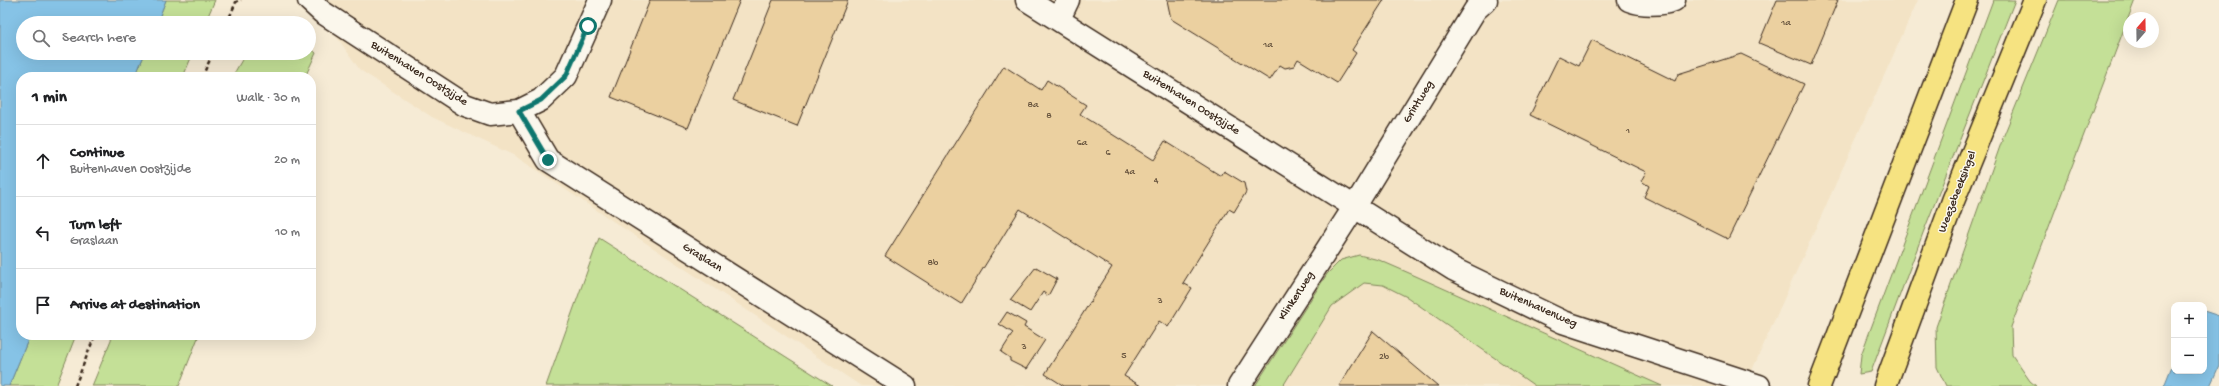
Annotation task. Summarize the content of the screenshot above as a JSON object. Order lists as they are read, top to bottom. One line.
{"streets":{"main road":["Weezebeeksingel"],"street":["Buitenhaven Oostzijde","Grintweg","Graslaan","Klinkerweg","Buitenhavenweg"]},"crossings":[["Buitenhaven Oostzijde","Grintweg"],["Buitenhaven Oostzijde","Graslaan"],["Buitenhaven Oostzijde","Klinkerweg"],["Buitenhaven Oostzijde","Buitenhavenweg"],["Grintweg","Klinkerweg"],["Grintweg","Buitenhavenweg"],["Klinkerweg","Buitenhavenweg"]],"house_numbers":["1a","1a","8a","8","1","6a","6","4a","4","8b","3","3","5","2b"],"north":"top","page":{"search":"Search here","heading":["1 min","Walk · 30 m"],"list":[["Continue","Buitenhaven Oostzijde","20 m"],["Turn left","Graslaan","10 m"],"Arrive at destination"],"map_buttons":["+","−"]}}
